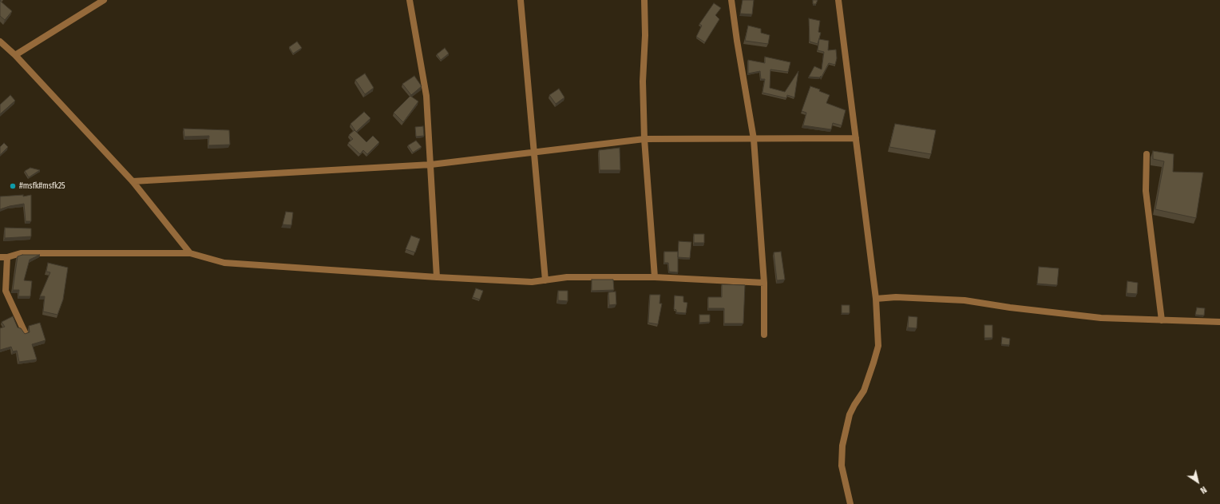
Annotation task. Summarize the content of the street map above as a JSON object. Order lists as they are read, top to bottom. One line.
{"places":["#msfk#msfk25"],"north":"bottom right"}
